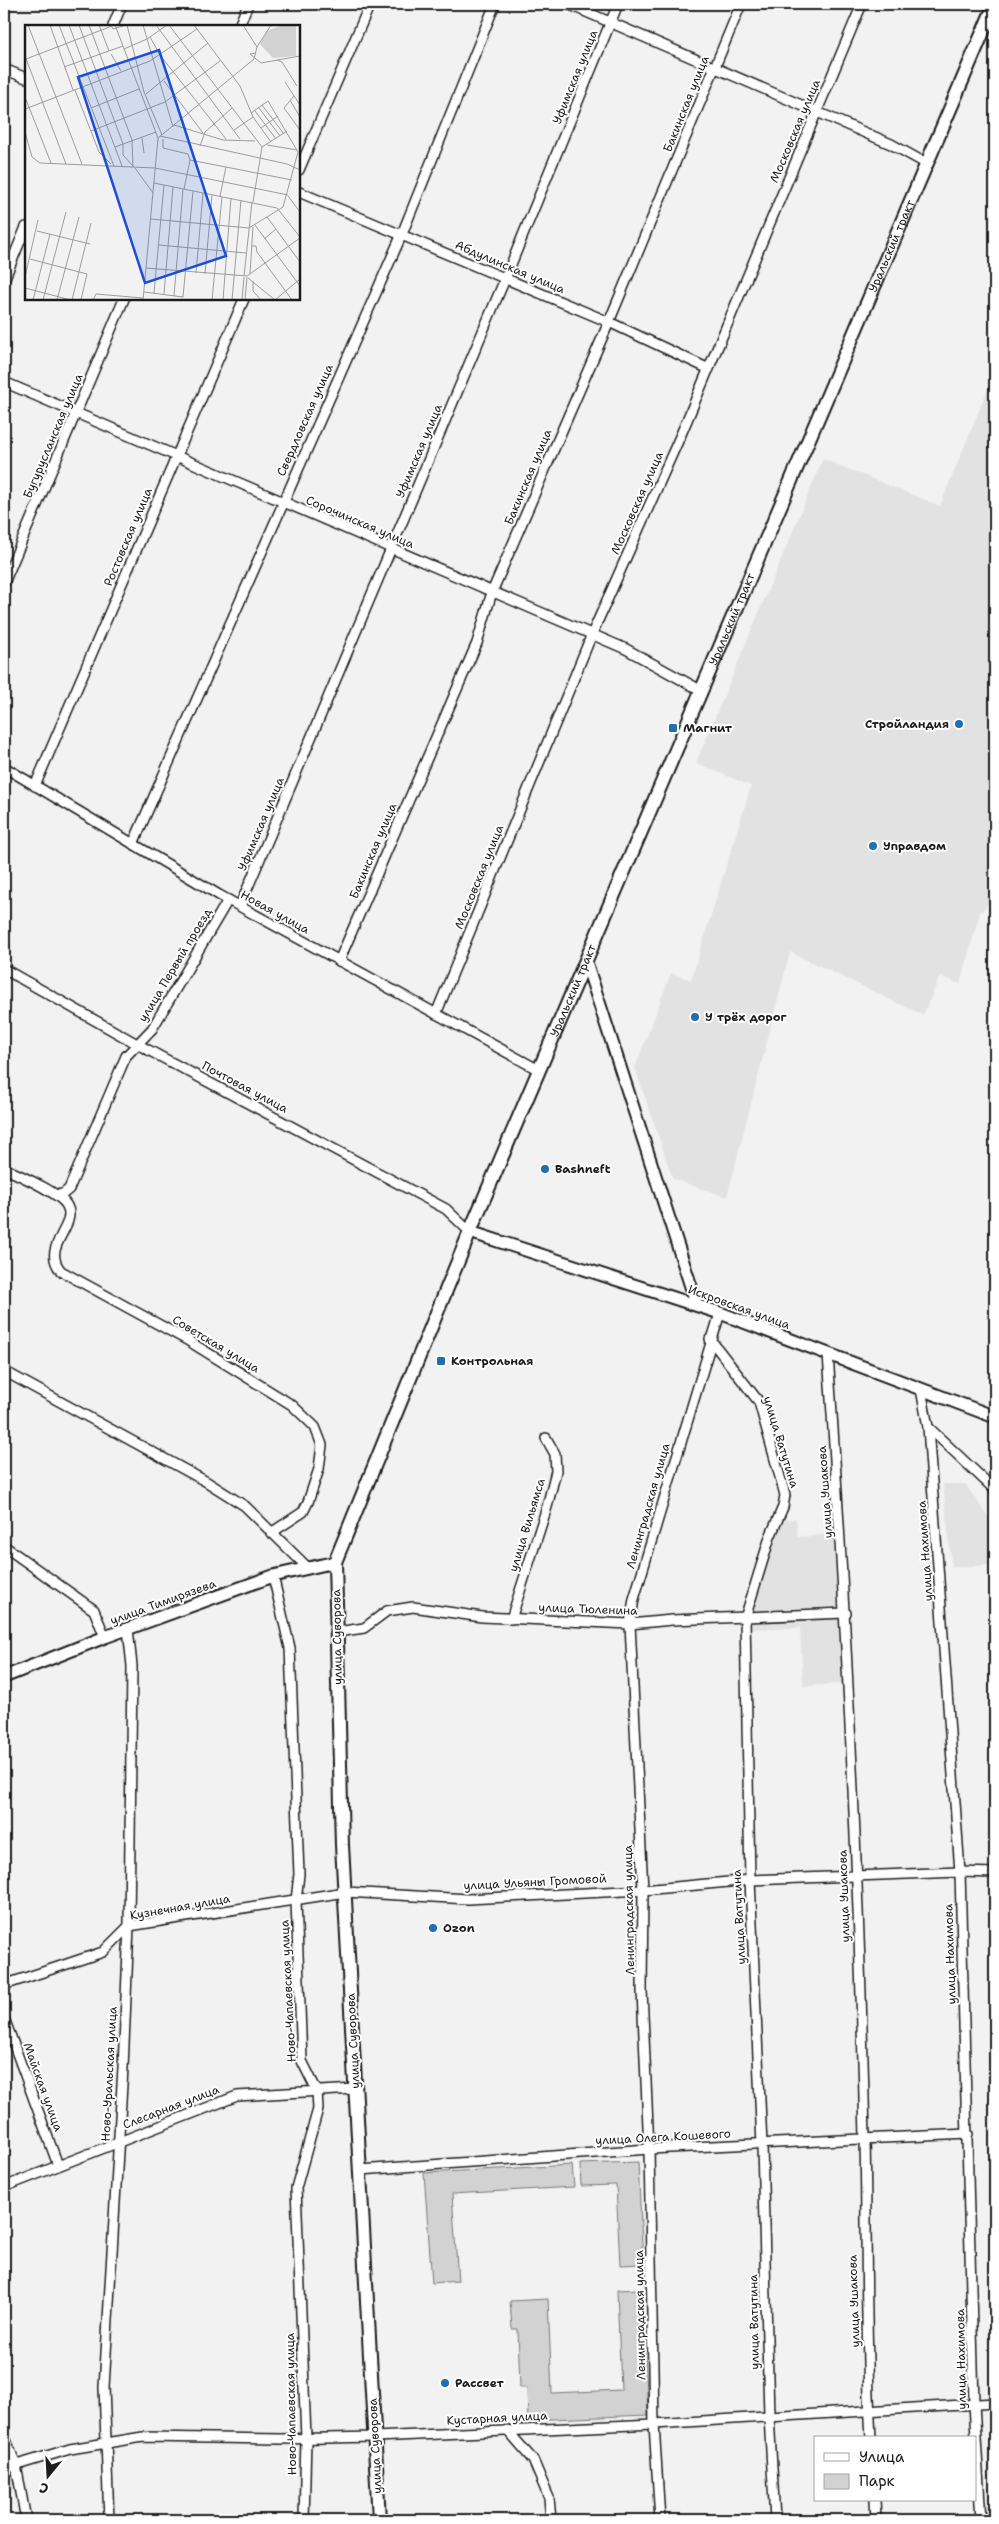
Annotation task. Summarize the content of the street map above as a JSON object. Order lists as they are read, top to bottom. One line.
{"streets":{"main road":["Уральский тракт","Искровская улица","улица Тимирязева","улица Суворова"],"street":["Уфимская улица","Бакинская улица","Московская улица","Абдулинская улица","Свердловская улица","Бугурусланская улица","Сорочинская улица","Ростовская улица","Новая улица","улица Первый проезд","Почтовая улица","Советская улица","улица Ватутина","улица Ушакова","Ленинградская улица","улица Вильямса","улица Нахимова","улица Тюленина","улица Ульяны Громовой","Кузнечная улица","Ново-Чапаевская улица","Ново-Уральская улица","Майская улица","Слесарная улица","улица Олега Кошевого","Кустарная улица"]},"crossings":[["Уфимская улица","Абдулинская улица"],["Уфимская улица","Сорочинская улица"],["Уфимская улица","Новая улица"],["Бакинская улица","Абдулинская улица"],["Бакинская улица","Сорочинская улица"],["Бакинская улица","Новая улица"],["Московская улица","Абдулинская улица"],["Московская улица","Сорочинская улица"],["Московская улица","Новая улица"],["Уральский тракт","Сорочинская улица"],["Уральский тракт","Новая улица"],["Уральский тракт","Почтовая улица"],["Уральский тракт","Искровская улица"],["Уральский тракт","улица Тимирязева"],["Уральский тракт","улица Суворова"],["Абдулинская улица","Свердловская улица"],["Свердловская улица","Сорочинская улица"],["Свердловская улица","Новая улица"],["Бугурусланская улица","Сорочинская улица"],["Сорочинская улица","Ростовская улица"],["Ростовская улица","Новая улица"],["Новая улица","улица Первый проезд"],["улица Первый проезд","Почтовая улица"],["улица Первый проезд","Советская улица"],["Почтовая улица","Искровская улица"],["Искровская улица","улица Ушакова"],["Искровская улица","Ленинградская улица"],["Искровская улица","улица Нахимова"],["улица Ватутина","Ленинградская улица"],["улица Ватутина","улица Тюленина"],["улица Ватутина","улица Ульяны Громовой"],["улица Ватутина","улица Олега Кошевого"],["улица Ватутина","Кустарная улица"],["улица Ушакова","улица Тюленина"],["улица Ушакова","улица Ульяны Громовой"],["улица Ушакова","улица Олега Кошевого"],["улица Ушакова","Кустарная улица"],["Ленинградская улица","улица Тюленина"],["Ленинградская улица","улица Ульяны Громовой"],["Ленинградская улица","улица Олега Кошевого"],["Ленинградская улица","Кустарная улица"],["улица Вильямса","улица Тюленина"],["улица Нахимова","улица Ульяны Громовой"],["улица Нахимова","улица Олега Кошевого"],["улица Нахимова","Кустарная улица"],["улица Тимирязева","улица Суворова"],["улица Тимирязева","Ново-Чапаевская улица"],["улица Тимирязева","Ново-Уральская улица"],["улица Тюленина","улица Суворова"],["улица Суворова","улица Ульяны Громовой"],["улица Суворова","Кузнечная улица"],["улица Суворова","Слесарная улица"],["улица Суворова","улица Олега Кошевого"],["улица Суворова","Кустарная улица"],["улица Ульяны Громовой","Кузнечная улица"],["Кузнечная улица","Ново-Чапаевская улица"],["Кузнечная улица","Ново-Уральская улица"],["Ново-Чапаевская улица","Слесарная улица"],["Ново-Чапаевская улица","Кустарная улица"],["Ново-Уральская улица","Слесарная улица"],["Ново-Уральская улица","Кустарная улица"],["Майская улица","Слесарная улица"]],"places":{"other":["Стройландия","Управдом","У трёх дорог","Bashneft","Ozon","Рассвет"],"transit":["Магнит","Контрольная"]},"legend":["Улица","Парк"],"north":"bottom"}
